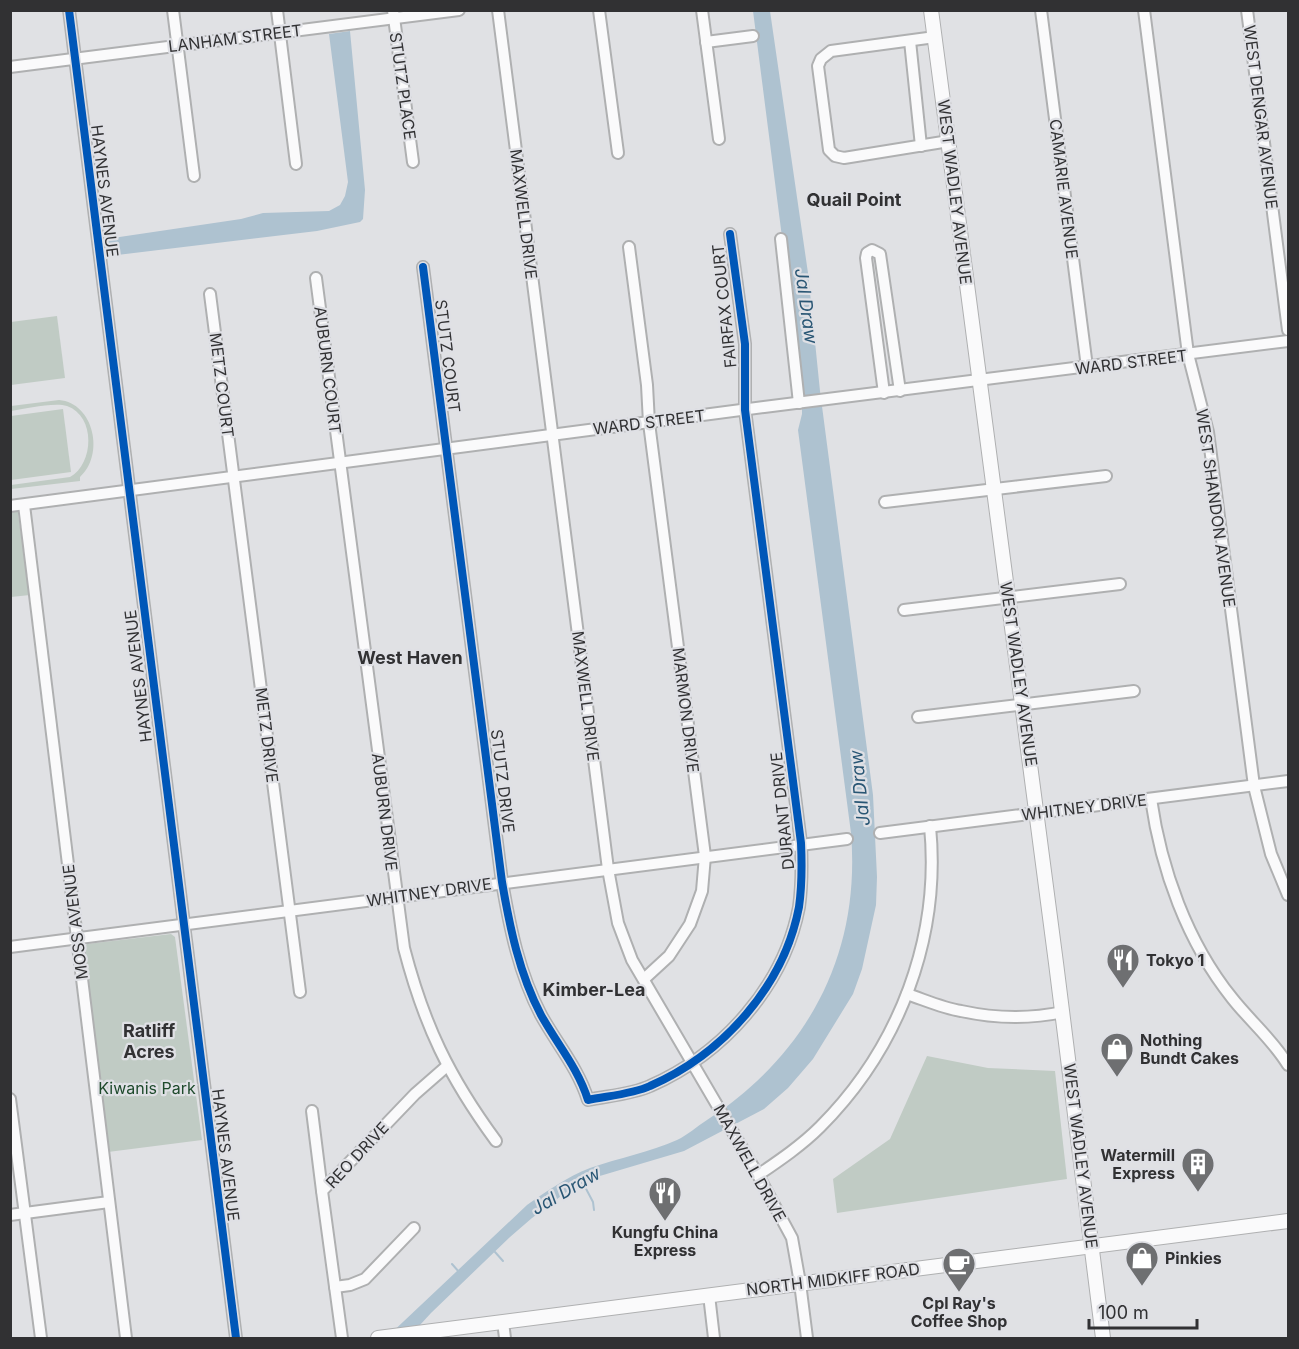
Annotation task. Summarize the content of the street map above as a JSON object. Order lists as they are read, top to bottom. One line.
{"streets":{"main road":["WEST WADLEY AVENUE","NORTH MIDKIFF ROAD"],"street":["LANHAM STREET","STUTZ PLACE","WEST DENGAR AVENUE","CAMARIE AVENUE","HAYNES AVENUE","MAXWELL DRIVE","FAIRFAX COURT","STUTZ COURT","WARD STREET","AUBURN COURT","METZ COURT","WEST SHANDON AVENUE","MARMON DRIVE","METZ DRIVE","STUTZ DRIVE","WHITNEY DRIVE","DURANT DRIVE","AUBURN DRIVE","MOSS AVENUE","REO DRIVE"]},"crossings":[["LANHAM STREET","STUTZ PLACE"],["LANHAM STREET","HAYNES AVENUE"],["CAMARIE AVENUE","WARD STREET"],["HAYNES AVENUE","WARD STREET"],["HAYNES AVENUE","WHITNEY DRIVE"],["WEST WADLEY AVENUE","WARD STREET"],["WEST WADLEY AVENUE","WHITNEY DRIVE"],["WEST WADLEY AVENUE","NORTH MIDKIFF ROAD"],["MAXWELL DRIVE","WARD STREET"],["MAXWELL DRIVE","MARMON DRIVE"],["MAXWELL DRIVE","WHITNEY DRIVE"],["MAXWELL DRIVE","DURANT DRIVE"],["MAXWELL DRIVE","NORTH MIDKIFF ROAD"],["FAIRFAX COURT","WARD STREET"],["FAIRFAX COURT","DURANT DRIVE"],["STUTZ COURT","WARD STREET"],["STUTZ COURT","STUTZ DRIVE"],["WARD STREET","AUBURN COURT"],["WARD STREET","METZ COURT"],["WARD STREET","WEST SHANDON AVENUE"],["WARD STREET","MARMON DRIVE"],["WARD STREET","METZ DRIVE"],["WARD STREET","STUTZ DRIVE"],["WARD STREET","DURANT DRIVE"],["WARD STREET","AUBURN DRIVE"],["WARD STREET","MOSS AVENUE"],["AUBURN COURT","AUBURN DRIVE"],["METZ COURT","METZ DRIVE"],["WEST SHANDON AVENUE","WHITNEY DRIVE"],["MARMON DRIVE","WHITNEY DRIVE"],["METZ DRIVE","WHITNEY DRIVE"],["STUTZ DRIVE","WHITNEY DRIVE"],["STUTZ DRIVE","DURANT DRIVE"],["WHITNEY DRIVE","DURANT DRIVE"],["WHITNEY DRIVE","AUBURN DRIVE"],["WHITNEY DRIVE","MOSS AVENUE"],["AUBURN DRIVE","REO DRIVE"]],"districts":["Quail Point","West Haven","Kimber-Lea","Ratliff Acres"],"water":["Jal Draw"],"parks":["Kiwanis Park"],"places":{"restaurant":["Tokyo 1","Kungfu China Express"],"shop":["Nothing Bundt Cakes","Pinkies"],"building":["Watermill Express"],"cafe":["Cpl Ray's Coffee Shop"]},"scale_bar":"100 m"}
